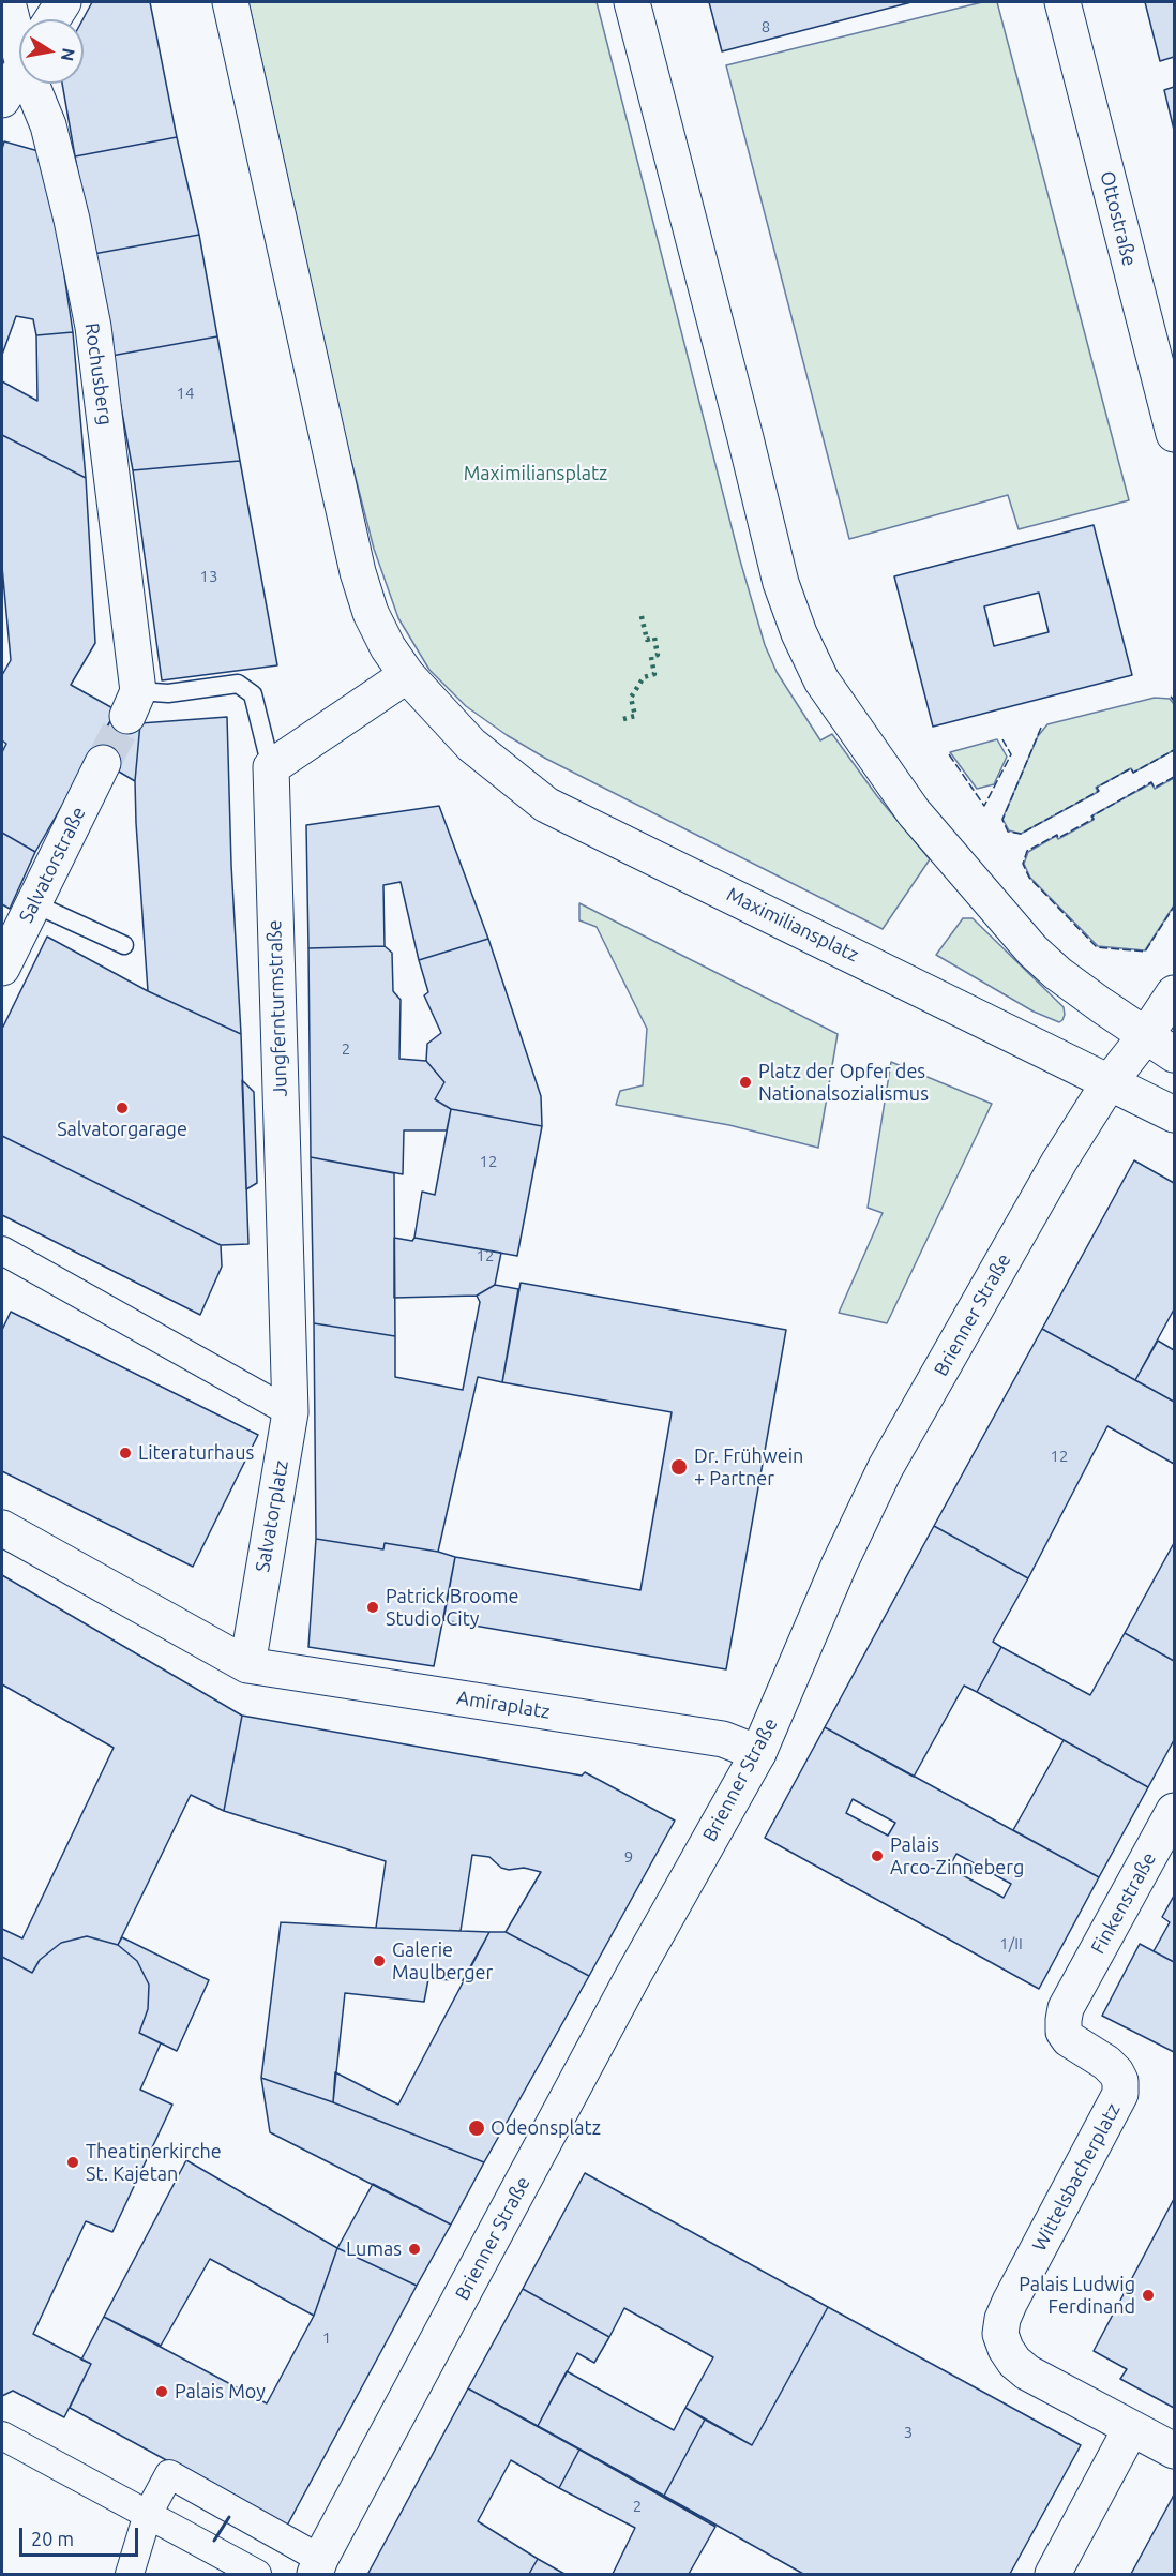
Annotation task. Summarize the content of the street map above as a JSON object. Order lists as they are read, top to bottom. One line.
{"streets":{"street":["Ottostraße","Rochusberg","Salvatorstraße","Maximiliansplatz","Jungfernturmstraße","Brienner Straße","Salvatorplatz","Amiraplatz","Finkenstraße","Wittelsbacherplatz"]},"crossings":[["Maximiliansplatz","Brienner Straße"],["Jungfernturmstraße","Salvatorplatz"],["Brienner Straße","Amiraplatz"],["Salvatorplatz","Amiraplatz"],["Finkenstraße","Wittelsbacherplatz"]],"parks":["Maximiliansplatz"],"places":["Platz der Opfer des Nationalsozialismus","Salvatorgarage","Literaturhaus","Dr. Frühwein + Partner","Patrick Broome Studio City","Palais Arco-Zinneberg","Galerie Maulberger","Odeonsplatz","Theatinerkirche St. Kajetan","Lumas","Palais Ludwig Ferdinand","Palais Moy"],"house_numbers":["8","14","13","2","12","12","12","9","1/II","1","3","2"],"scale_bar":"20 m","north":"right"}
